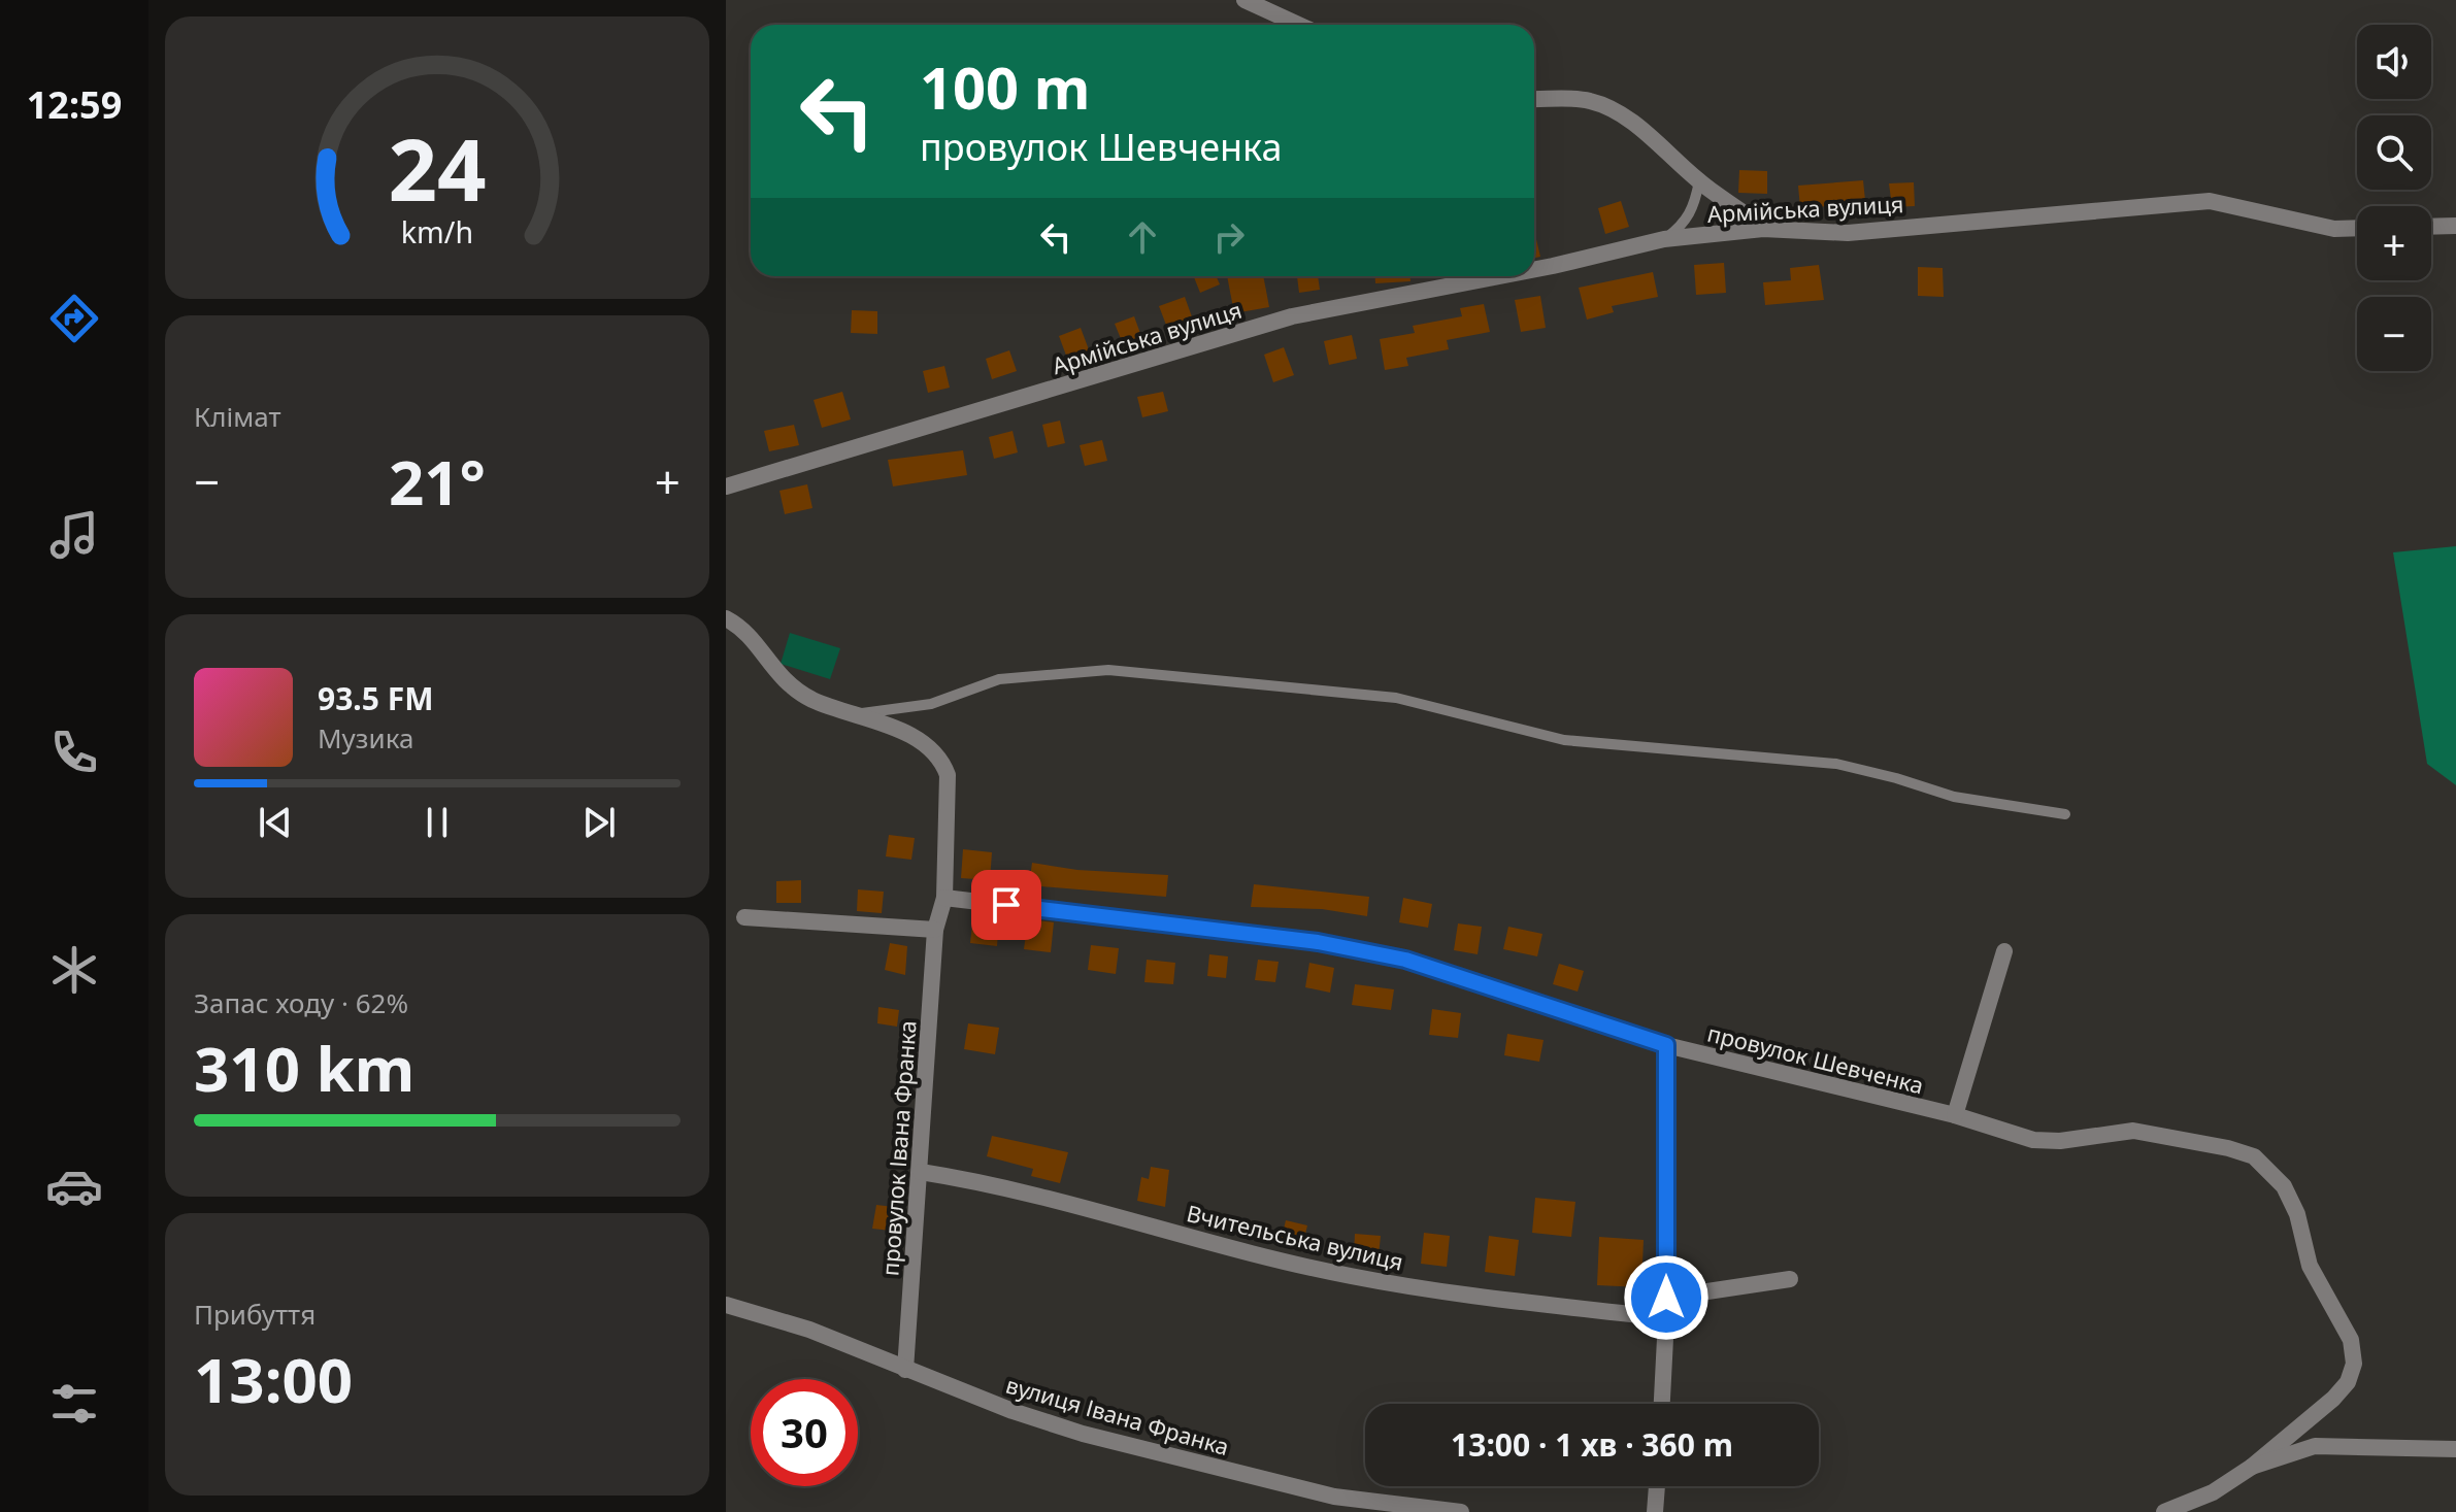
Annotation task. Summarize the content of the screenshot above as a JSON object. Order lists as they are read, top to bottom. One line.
{"streets":{"street":["Армійська вулиця","провулок Шевченка","провулок Івана Франка","Вчительська вулиця","вулиця Івана Франка"]},"crossings":[["провулок Шевченка","провулок Івана Франка"],["провулок Івана Франка","Вчительська вулиця"],["провулок Івана Франка","вулиця Івана Франка"]],"page":{"tabs":"12:59","map_buttons":["+","−"],"turn":["100 m","провулок Шевченка"],"tile":["Клімат",["Запас ходу · 62%","310 km"],["Прибуття","13:00"]],"heat":["−","21°","+"],"song":["93.5 FM","Музика"],"limit":"30","trip":"13:00 · 1 хв · 360 m","gauge":["24","km/h"]}}
